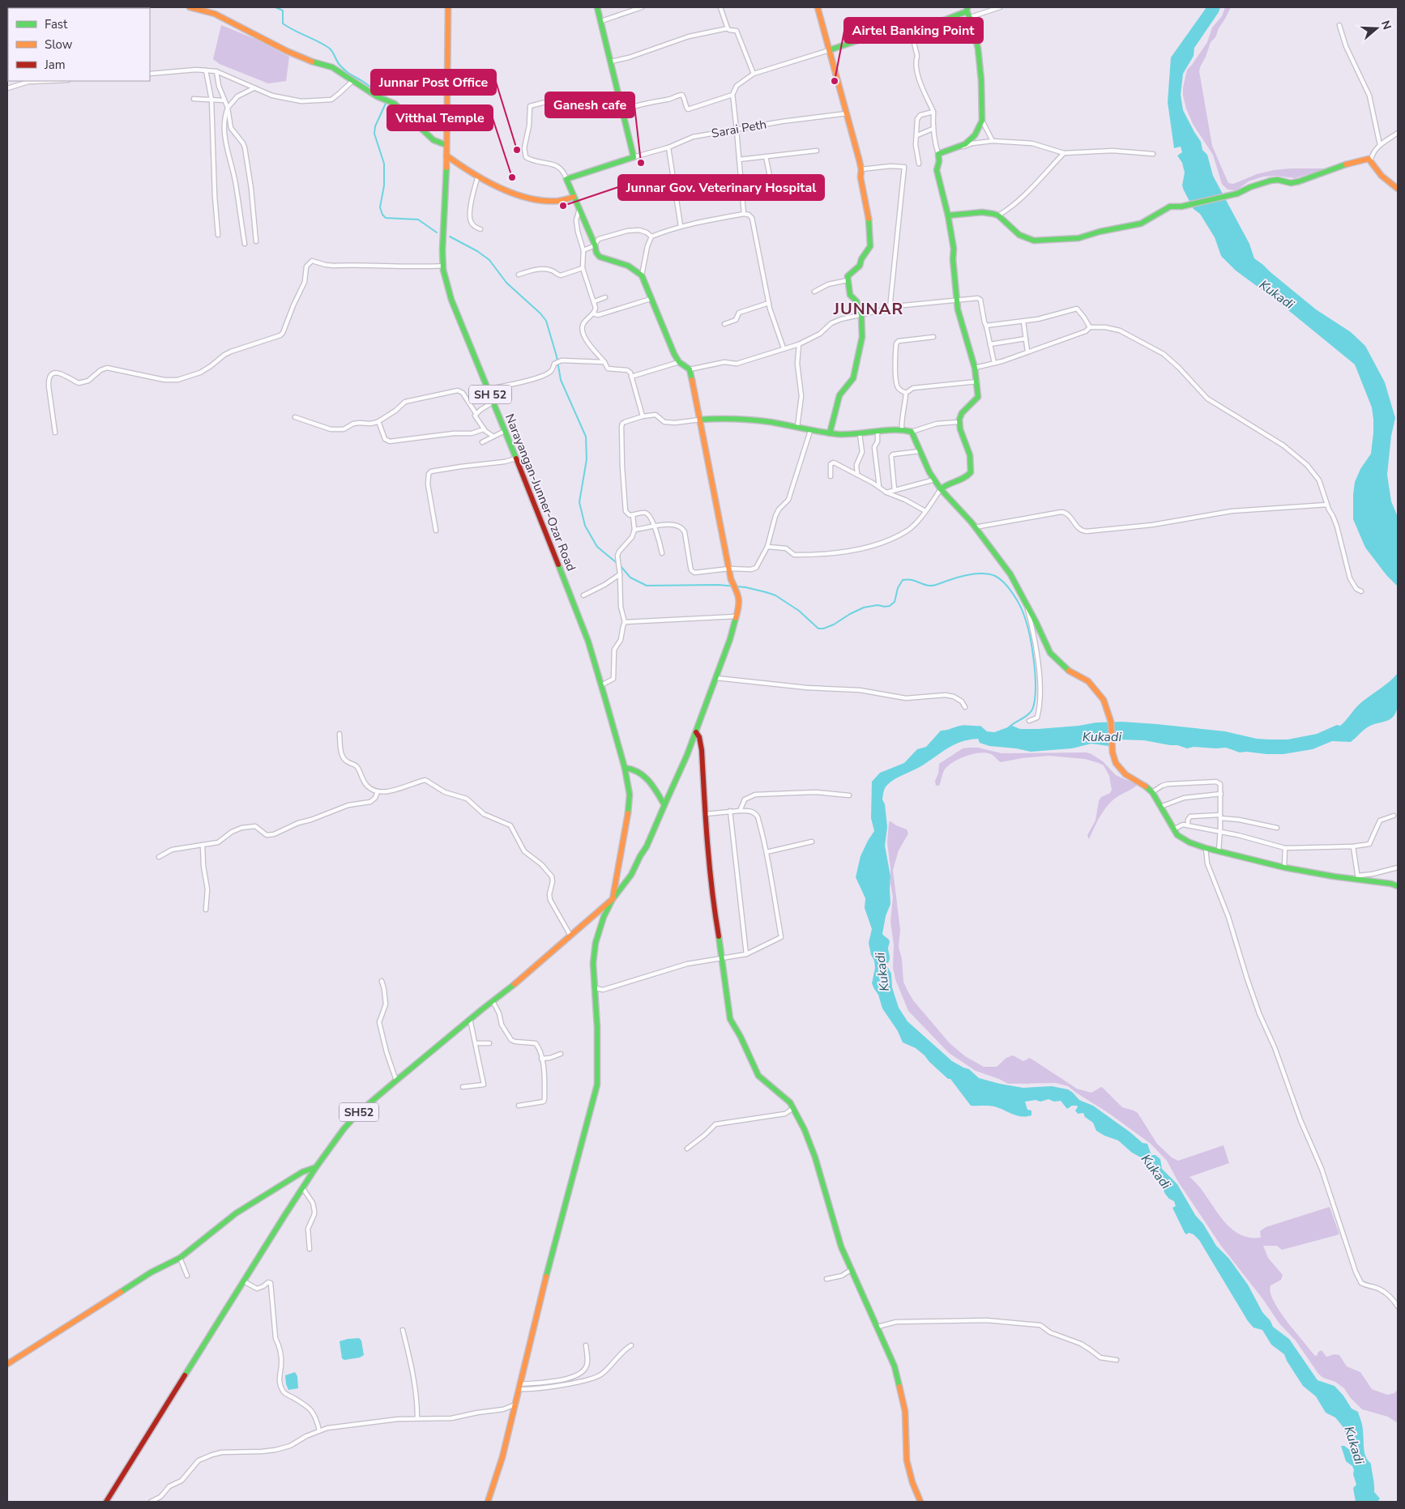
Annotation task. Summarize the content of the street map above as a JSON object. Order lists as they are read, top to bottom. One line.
{"streets":{"street":["Sarai Peth","SH 52","Narayangan-Junner-Ozar Road","SH52"]},"crossings":[["Narayangan-Junner-Ozar Road","SH52"]],"districts":["JUNNAR"],"water":["Kukadi"],"places":["Airtel Banking Point","Junnar Post Office","Ganesh cafe","Vitthal Temple","Junnar Gov. Veterinary Hospital"],"legend":["Fast","Slow","Jam"],"north":"right"}
